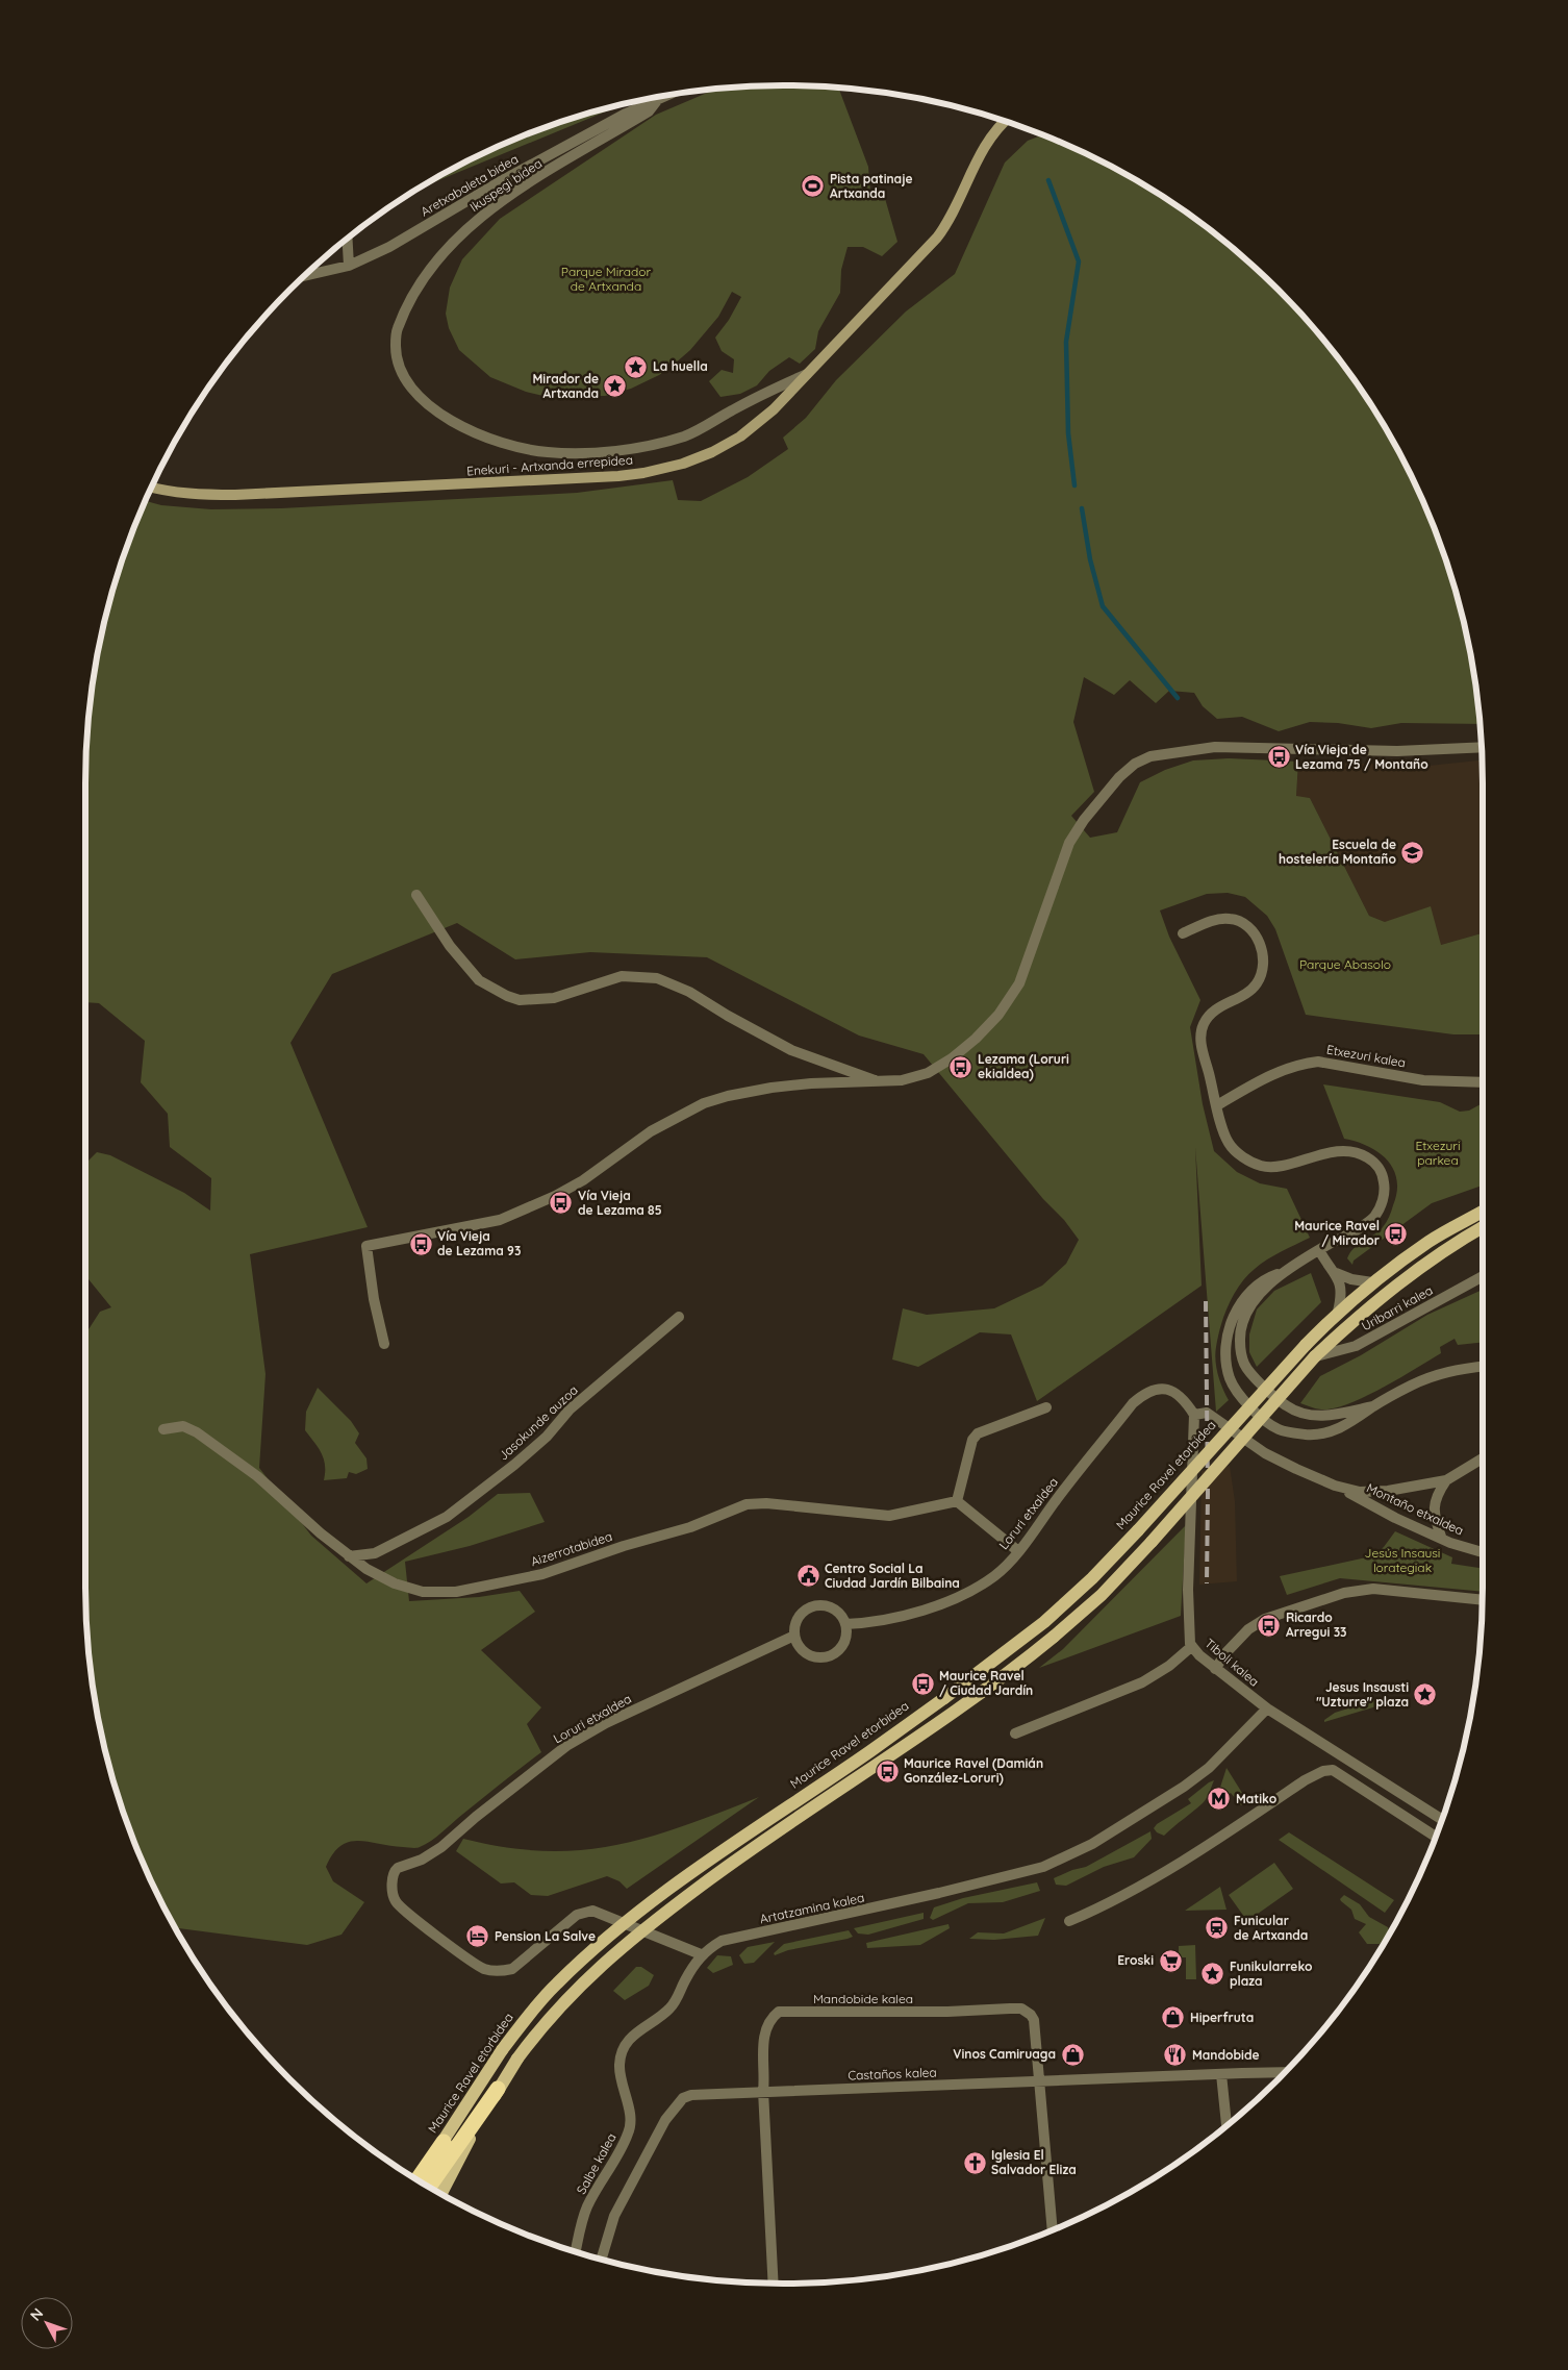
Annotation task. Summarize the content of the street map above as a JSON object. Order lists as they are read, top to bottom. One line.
{"streets":{"highway":["Maurice Ravel etorbidea"],"street":["Aretxabaleta bidea","Ikuspegi bidea","Enekuri - Artxanda errepidea","Etxezuri kalea","Uribarri kalea","Jasokunde auzoa","Montaño etxaldea","Loruri etxaldea","Aizerrotabidea","Tiboli kalea","Artatzamina kalea","Mandobide kalea","Castaños kalea","Salbe kalea"]},"crossings":[["Aretxabaleta bidea","Ikuspegi bidea"],["Ikuspegi bidea","Enekuri - Artxanda errepidea"],["Jasokunde auzoa","Aizerrotabidea"],["Loruri etxaldea","Tiboli kalea"],["Loruri etxaldea","Artatzamina kalea"],["Loruri etxaldea","Salbe kalea"],["Tiboli kalea","Artatzamina kalea"],["Artatzamina kalea","Salbe kalea"],["Mandobide kalea","Castaños kalea"]],"parks":["Parque Mirador de Artxanda","Parque Abasolo","Etxezuri parkea","Jesús Insausi lorategiak"],"places":{"sports":["Pista patinaje Artxanda"],"place":["La huella","Mirador de Artxanda","Jesus Insausti \"Uzturre\" plaza","Funikularreko plaza"],"bus stop":["Vía Vieja de Lezama 75 / Montaño","Lezama (Loruri ekialdea)","Vía Vieja de Lezama 85","Maurice Ravel / Mirador","Vía Vieja de Lezama 93","Ricardo Arregui 33","Maurice Ravel / Ciudad Jardín","Maurice Ravel (Damián González-Loruri)"],"school or university":["Escuela de hostelería Montaño"],"public building":["Centro Social La Ciudad Jardín Bilbaina"],"metro station":["Matiko"],"station":["Funicular de Artxanda"],"hotel":["Pension La Salve"],"supermarket":["Eroski"],"shop":["Hiperfruta","Vinos Camiruaga"],"restaurant":["Mandobide"],"church":["Iglesia El Salvador Eliza"]},"north":"top left"}
